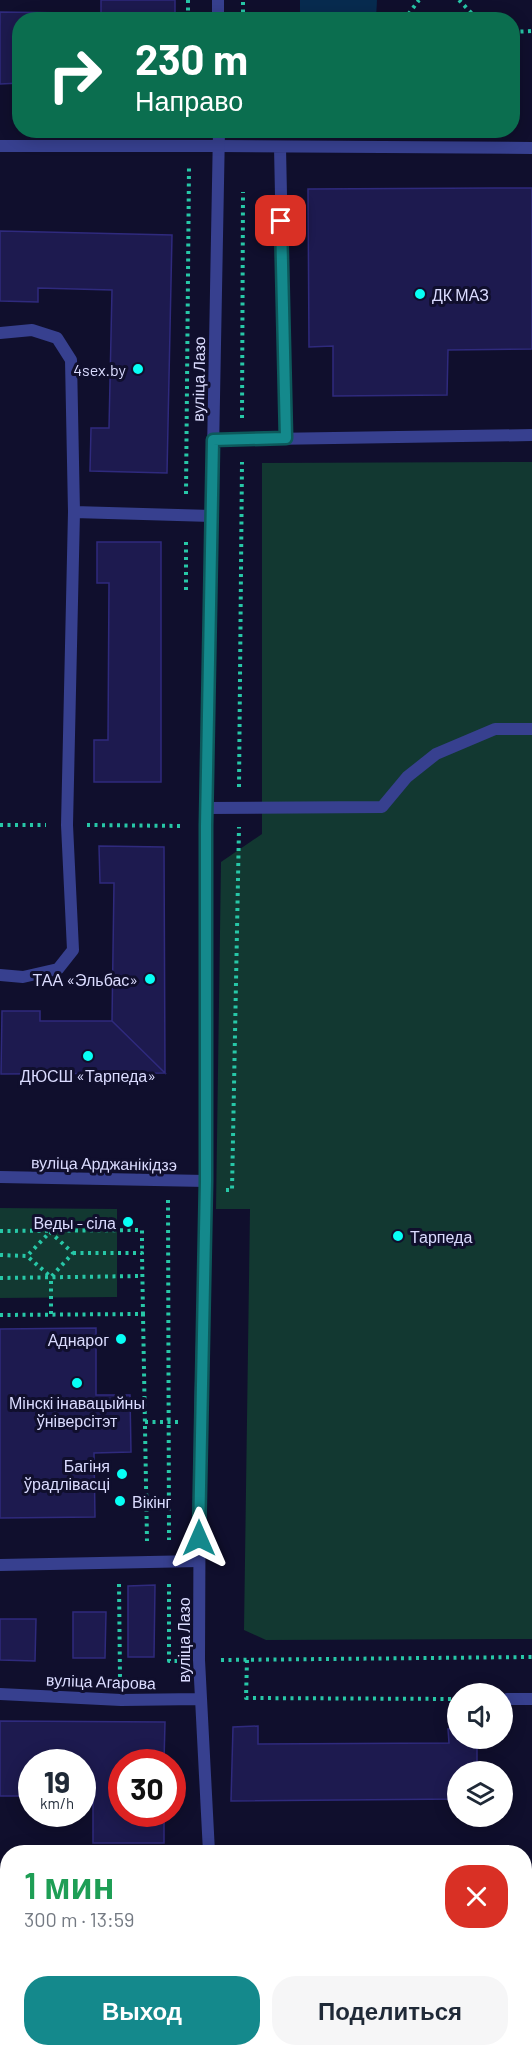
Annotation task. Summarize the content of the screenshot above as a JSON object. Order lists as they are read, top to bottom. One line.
{"streets":{"street":["вуліца Лазо","вуліца Арджанікідзэ","вуліца Агарова"]},"crossings":[["вуліца Лазо","вуліца Арджанікідзэ"],["вуліца Лазо","вуліца Агарова"]],"places":["ДК МАЗ","4sex.by","ТАА «Эльбас»","ДЮСШ «Тарпеда»","Веды - сіла","Тарпеда","Аднарог","Мінскі інавацыйны ўніверсітэт","Багіня ўрадлівасці","Вікінг"],"page":{"turn":["230 m","Направо"],"speed":"19 km/h","limit":"30","heading":["1 мин","300 m · 13:59"],"buttons":["Выход","Поделиться"]}}
